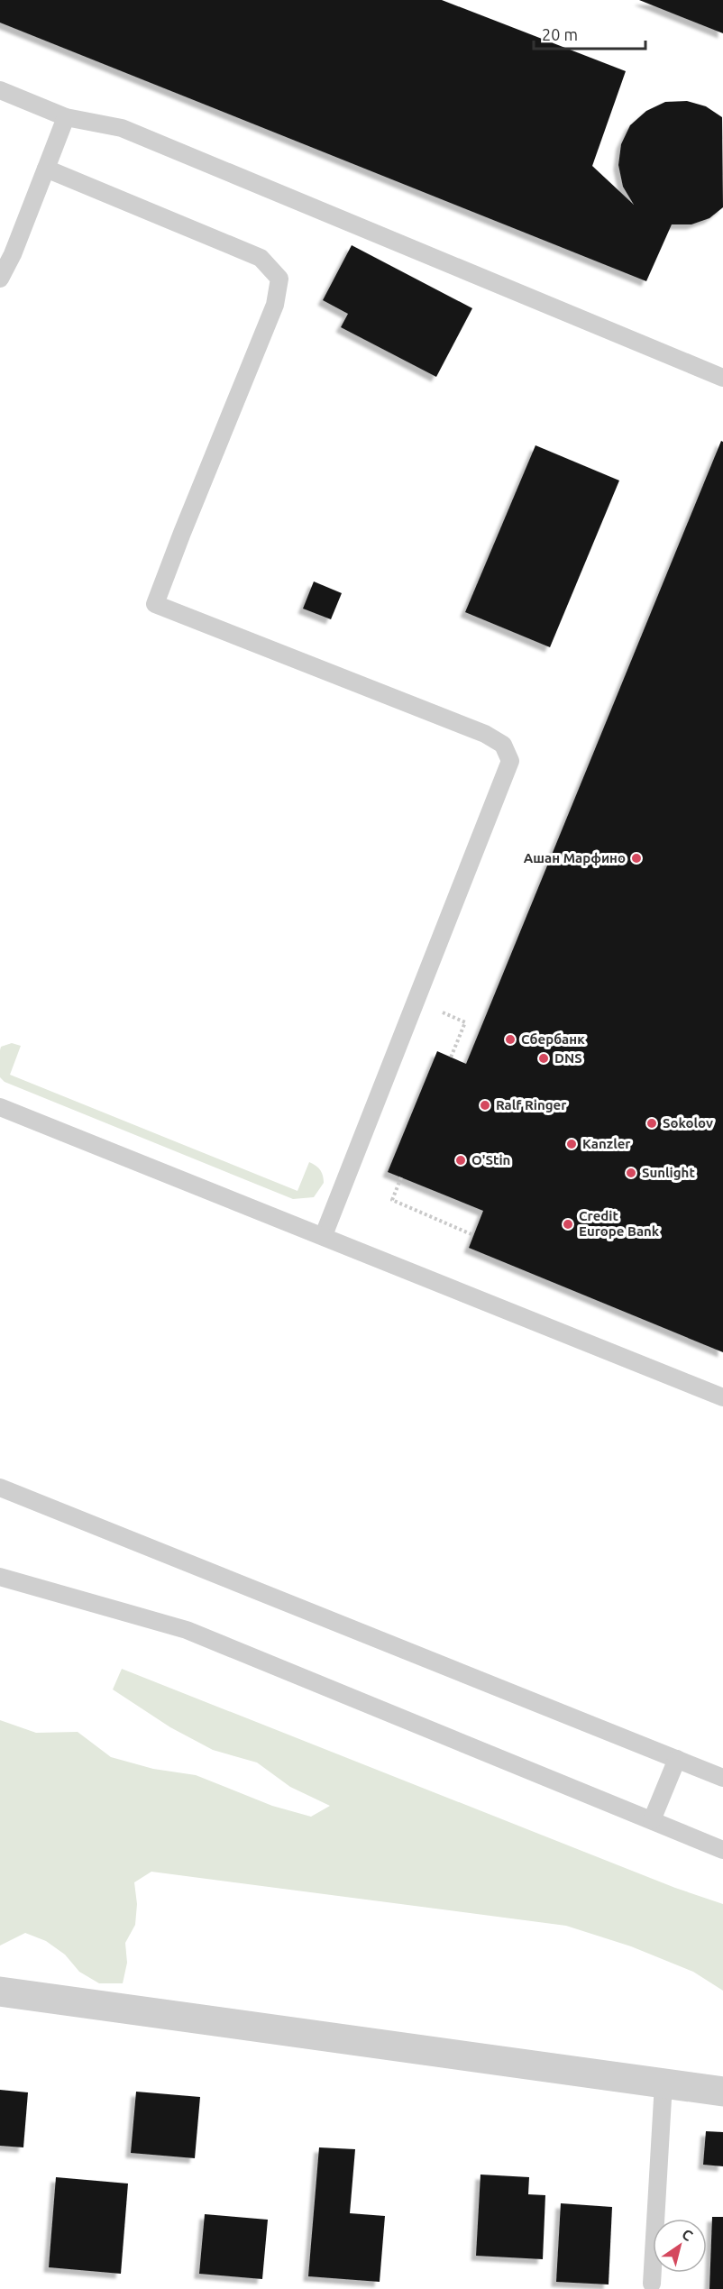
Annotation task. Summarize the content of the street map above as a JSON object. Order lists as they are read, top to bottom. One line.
{"places":["Ашан Марфино","Сбербанк","DNS","Ralf Ringer","Sokolov","Kanzler","O'Stin","Sunlight","Credit Europe Bank"],"scale_bar":"20 m","north":"top right"}
